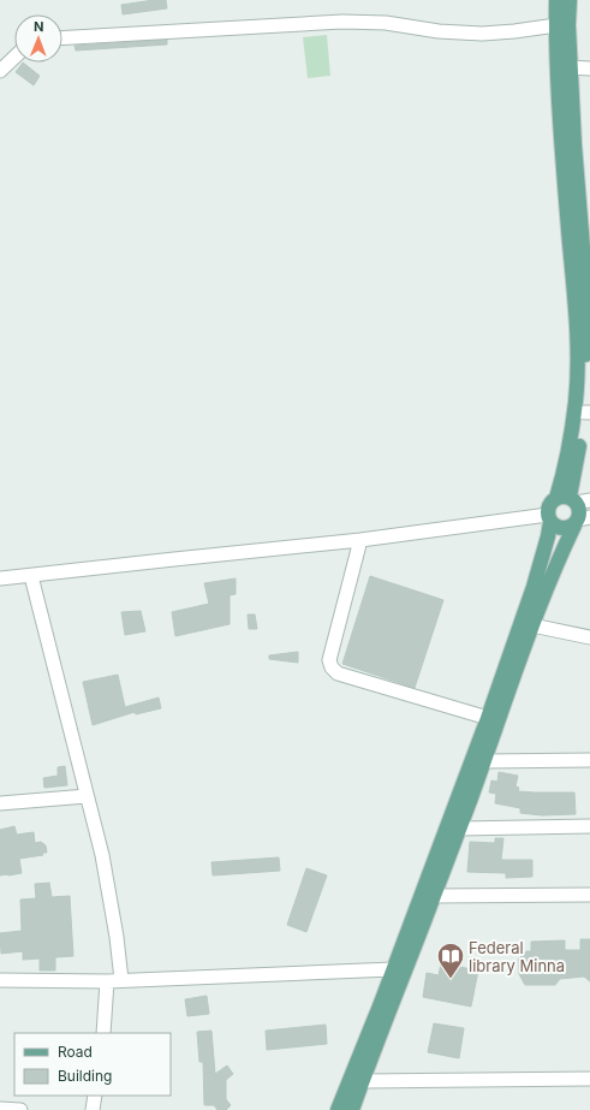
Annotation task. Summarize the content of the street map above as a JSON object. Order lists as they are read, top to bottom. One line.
{"places":{"library":["Federal library Minna"]},"legend":["Road","Building"],"north":"top"}
